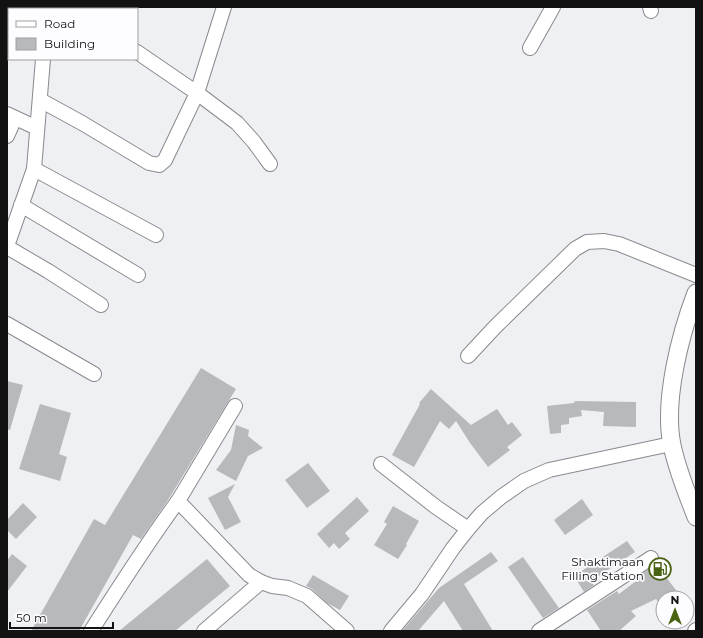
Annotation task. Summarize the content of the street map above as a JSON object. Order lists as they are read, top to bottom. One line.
{"places":{"fuel station":["Shaktimaan Filling Station"]},"legend":["Road","Building"],"scale_bar":"50 m","north":"top"}
